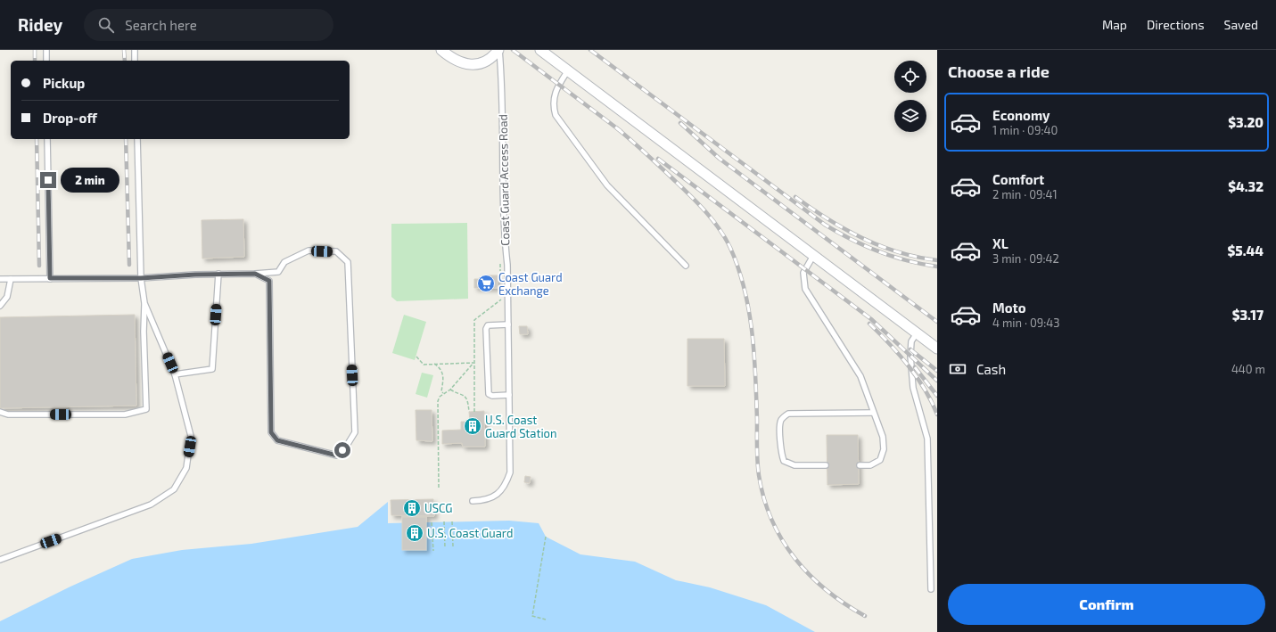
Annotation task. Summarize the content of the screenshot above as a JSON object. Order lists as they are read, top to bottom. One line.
{"streets":{"lane":["Coast Guard Access Road"]},"places":{"supermarket":["Coast Guard Exchange"],"building":["U.S. Coast Guard Station","USCG","U.S. Coast Guard"]},"page":{"header":"Ridey","search":"Search here","nav":["Map","Directions","Saved"],"heading":"Choose a ride","banner":["Pickup","Drop-off"],"list":[{"name":"Economy","note":"1 min · 09:40","value":"$3.20"},{"name":"Comfort","note":"2 min · 09:41","value":"$4.32"},{"name":"XL","note":"3 min · 09:42","value":"$5.44"},{"name":"Moto","note":"4 min · 09:43","value":"$3.17"}],"bubble":"2 min","pay":["Cash","440 m"],"buttons":"Confirm"}}
